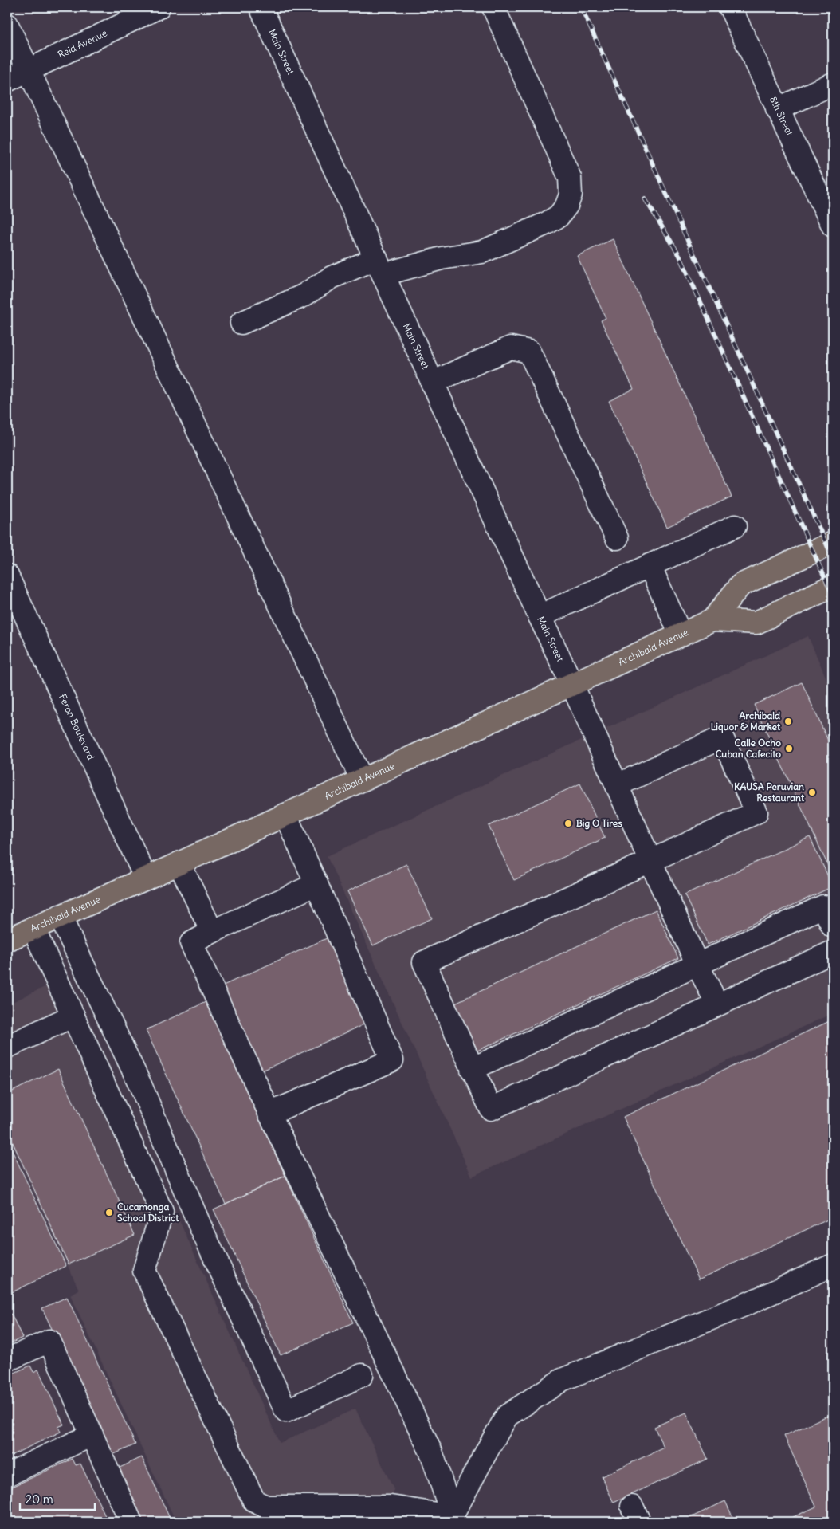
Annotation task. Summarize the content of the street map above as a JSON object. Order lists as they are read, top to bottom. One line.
{"streets":{"main road":["Archibald Avenue"],"street":["Reid Avenue","Main Street","8th Street","Feron Boulevard"]},"crossings":[["Main Street","Archibald Avenue"],["Archibald Avenue","Feron Boulevard"]],"places":["Archibald Liquor & Market","Calle Ocho Cuban Cafecito","KAUSA Peruvian Restaurant","Big O Tires","Cucamonga School District"],"scale_bar":"20 m"}
